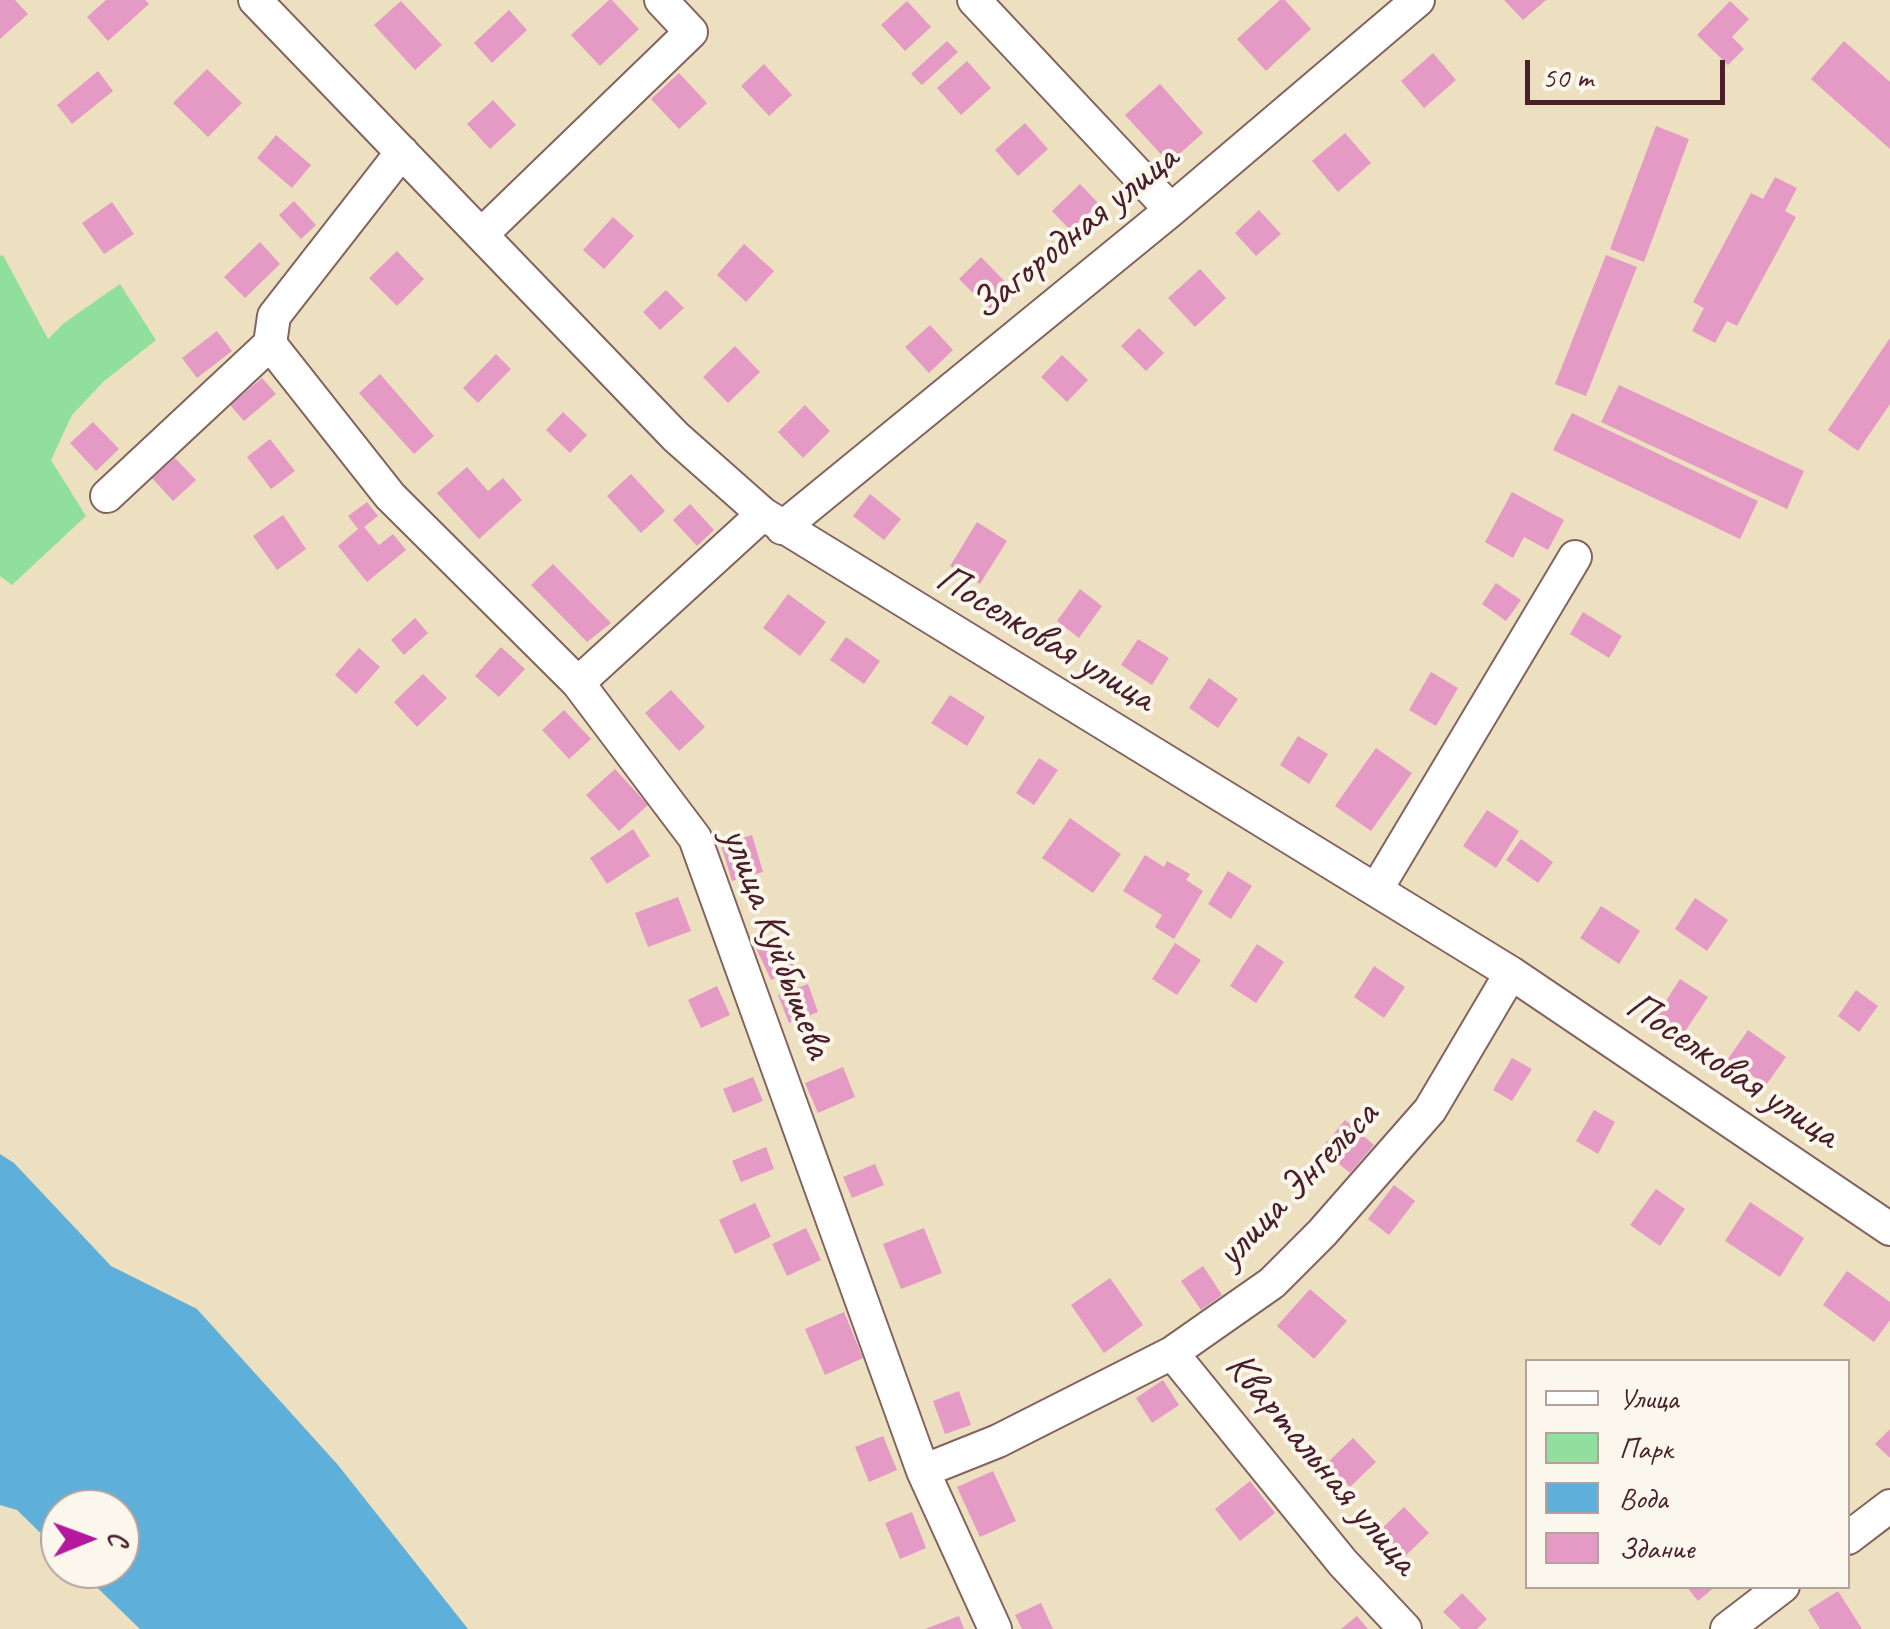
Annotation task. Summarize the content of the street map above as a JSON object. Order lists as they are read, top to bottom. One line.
{"streets":{"street":["Загородная улица","Поселковая улица","улица Куйбышева","улица Энгельса","Квартальная улица"]},"crossings":[["Загородная улица","Поселковая улица"],["Загородная улица","улица Куйбышева"],["Поселковая улица","улица Энгельса"],["улица Куйбышева","улица Энгельса"],["улица Энгельса","Квартальная улица"]],"legend":["Улица","Парк","Вода","Здание"],"scale_bar":"50 m","north":"right"}
